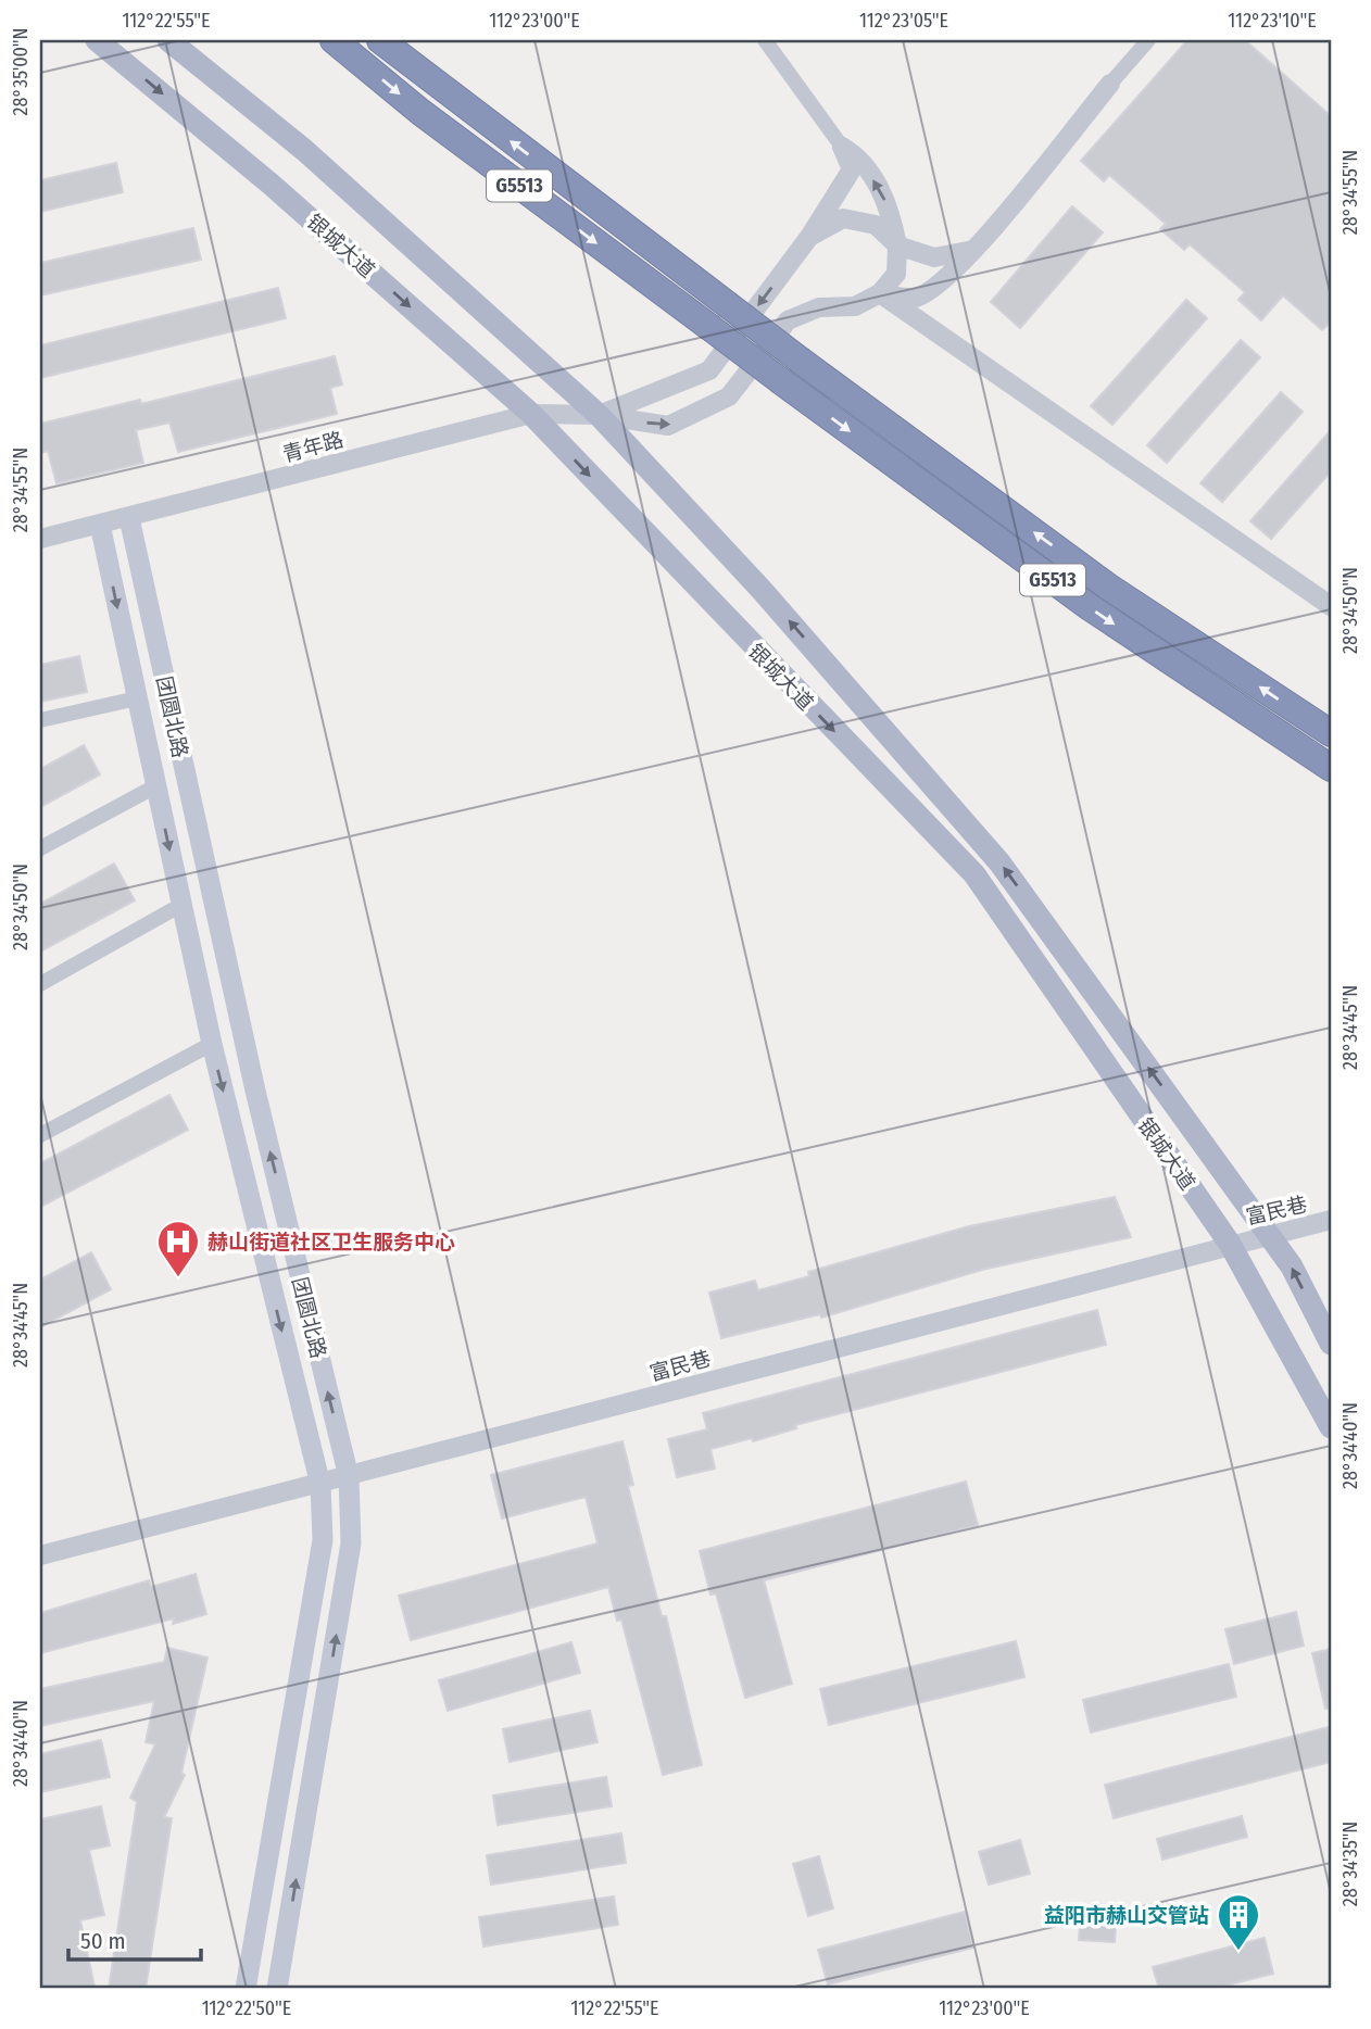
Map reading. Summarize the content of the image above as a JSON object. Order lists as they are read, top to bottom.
{
  "streets": {
    "highway": ["G5513"],
    "main road": ["银城大道", "团圆北路"],
    "street": ["青年路", "富民巷"]
  },
  "crossings": [
    ["银城大道", "青年路"],
    ["银城大道", "富民巷"],
    ["青年路", "团圆北路"],
    ["团圆北路", "富民巷"]
  ],
  "places": {
    "hospital": ["赫山街道社区卫生服务中心"],
    "building": ["益阳市赫山交管站"]
  },
  "scale_bar": "50 m",
  "coordinates": [
    "112°22'55\"E",
    "112°23'00\"E",
    "112°23'05\"E",
    "112°23'10\"E",
    "28°35'00\"N",
    "28°34'55\"N",
    "28°34'50\"N",
    "28°34'45\"N",
    "28°34'40\"N",
    "28°34'35\"N",
    "112°22'50\"E"
  ]
}
